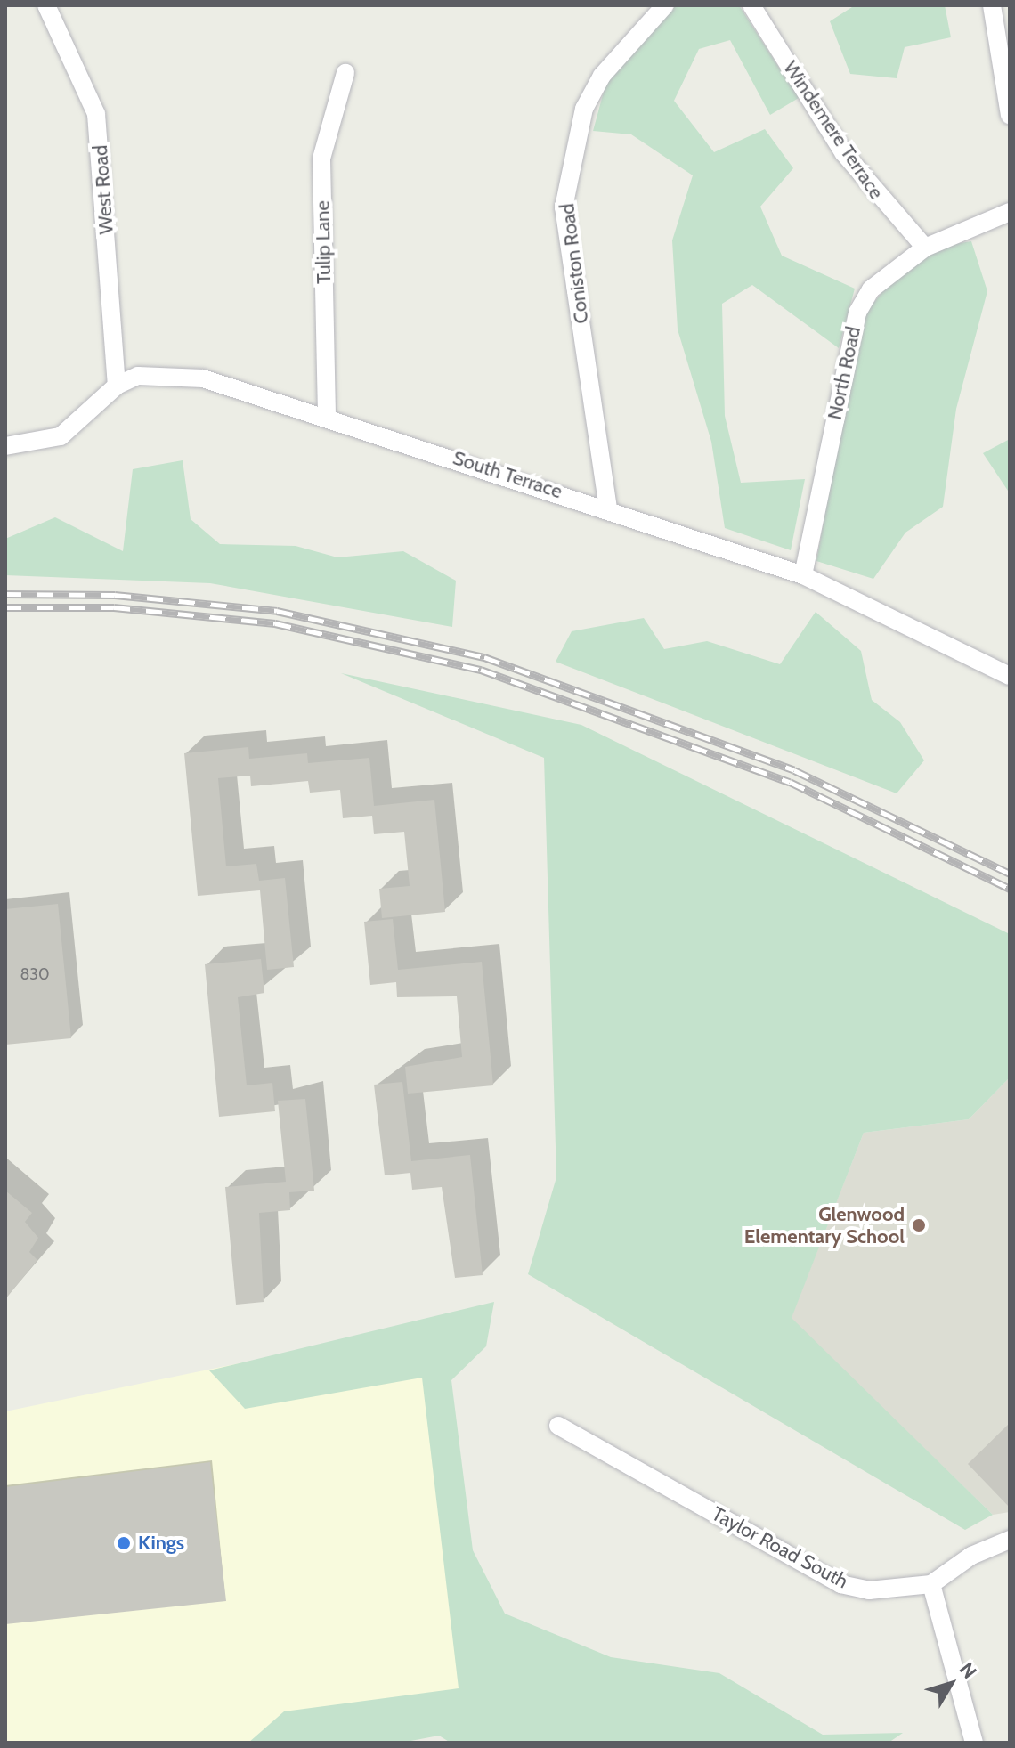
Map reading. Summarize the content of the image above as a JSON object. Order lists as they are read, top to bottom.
{
  "streets": {
    "street": [
      "Windemere Terrace",
      "West Road",
      "Tulip Lane",
      "Coniston Road",
      "North Road",
      "South Terrace",
      "Taylor Road South"
    ]
  },
  "crossings": [
    ["Windemere Terrace", "North Road"],
    ["West Road", "South Terrace"],
    ["Tulip Lane", "South Terrace"],
    ["Coniston Road", "South Terrace"],
    ["North Road", "South Terrace"]
  ],
  "places": ["Glenwood Elementary School", "Kings"],
  "house_numbers": ["830"],
  "north": "top right"
}
